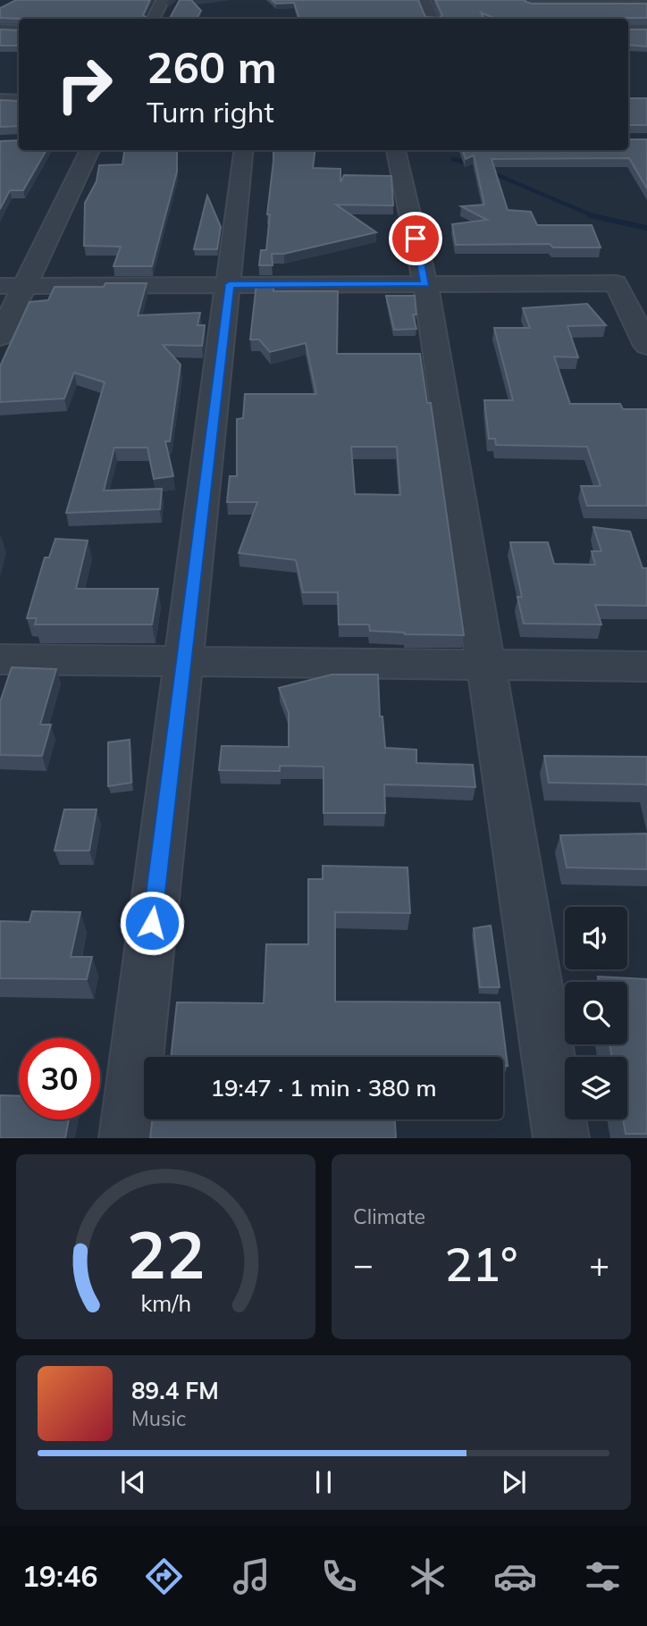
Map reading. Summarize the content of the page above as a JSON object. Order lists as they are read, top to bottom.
{
  "page": {
    "turn": ["260 m", "Turn right"],
    "limit": "30",
    "trip": "19:47 · 1 min · 380 m",
    "tile": "Climate",
    "heat": ["−", "21°", "+"],
    "song": ["89.4 FM", "Music"],
    "tabs": "19:46",
    "gauge": ["22", "km/h"]
  }
}
